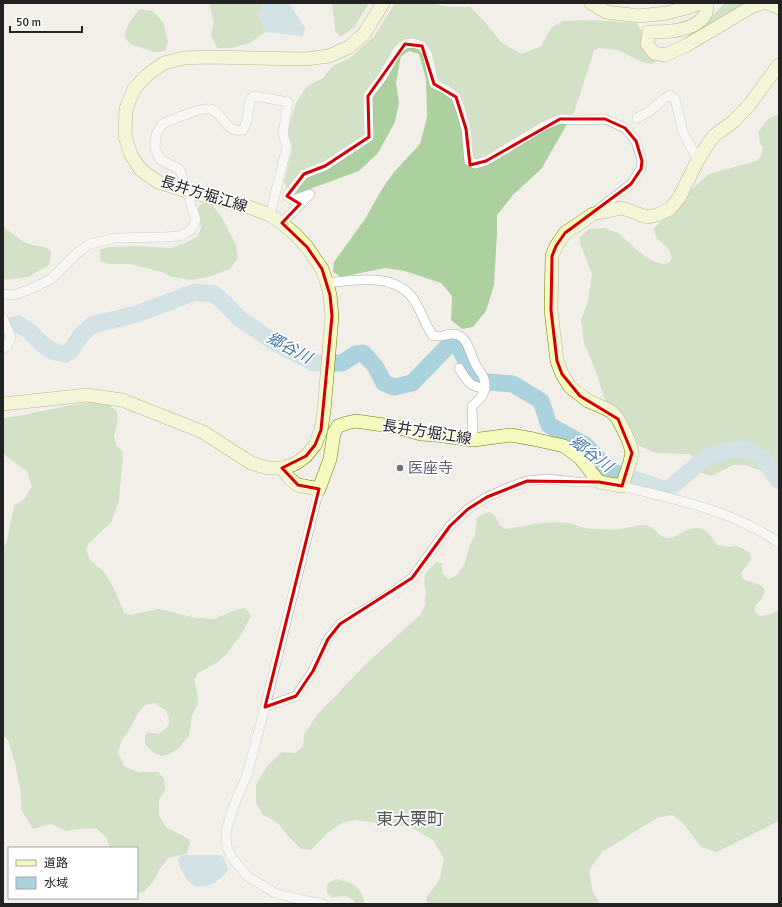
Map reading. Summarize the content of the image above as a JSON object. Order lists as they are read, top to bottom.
{
  "streets": {
    "main road": ["長井方堀江線"]
  },
  "districts": ["東大栗町"],
  "water": ["郷谷川"],
  "places": ["医座寺"],
  "legend": ["道路", "水域"],
  "scale_bar": "50 m"
}
